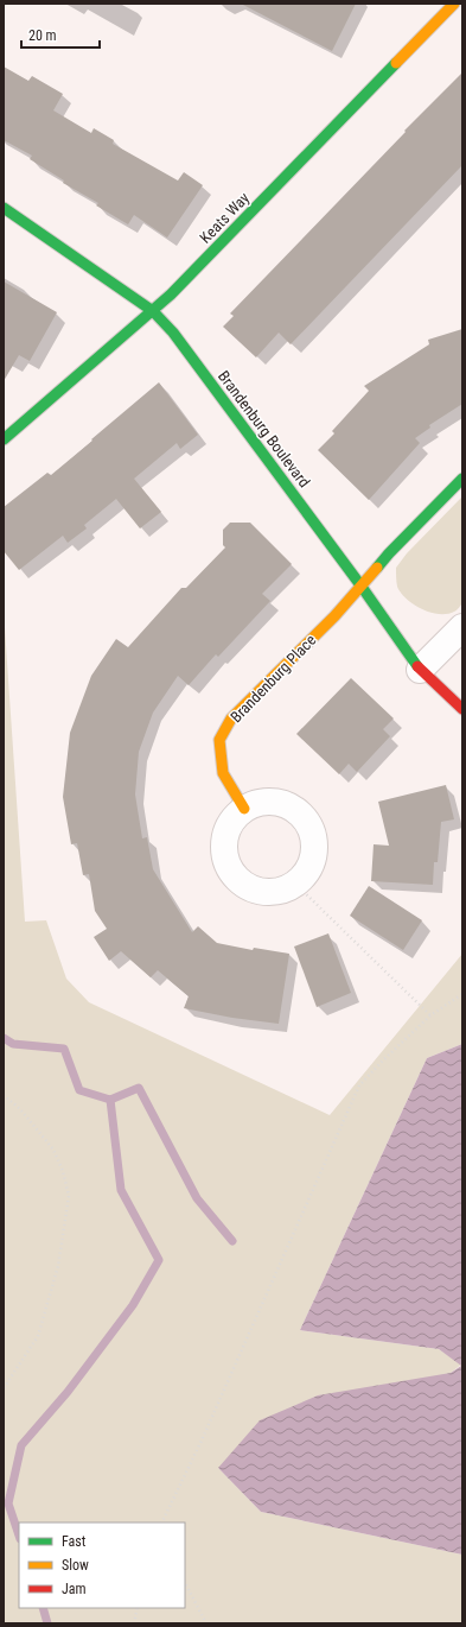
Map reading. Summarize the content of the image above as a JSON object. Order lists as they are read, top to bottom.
{
  "streets": {
    "street": ["Keats Way", "Brandenburg Boulevard", "Brandenburg Place"]
  },
  "crossings": [
    ["Keats Way", "Brandenburg Boulevard"],
    ["Brandenburg Boulevard", "Brandenburg Place"]
  ],
  "legend": ["Fast", "Slow", "Jam"],
  "scale_bar": "20 m"
}
